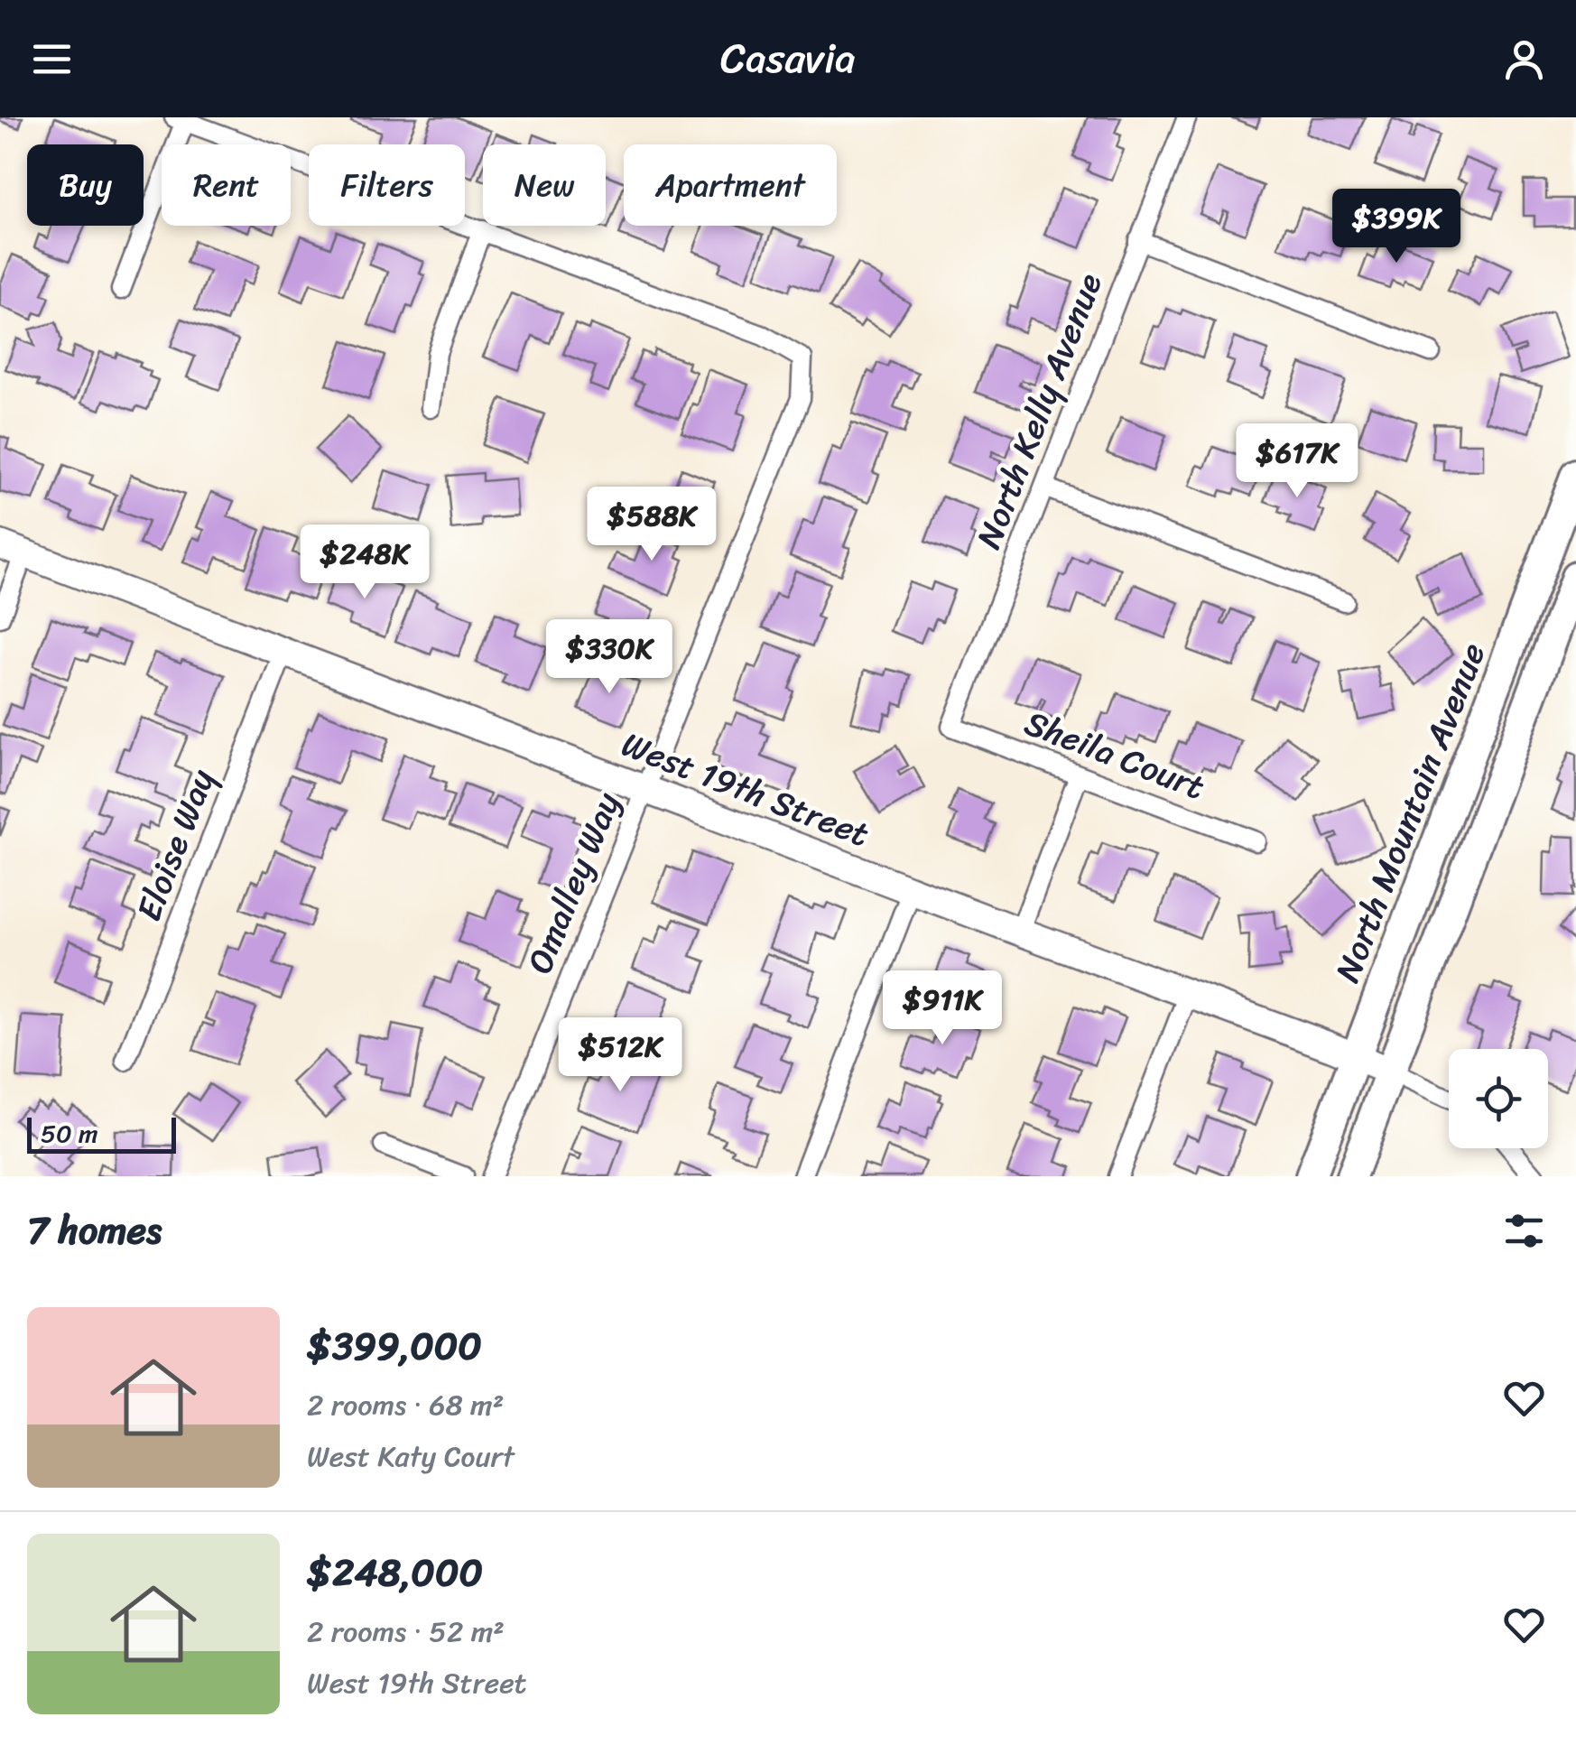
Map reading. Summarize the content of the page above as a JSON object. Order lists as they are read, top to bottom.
{
  "streets": {
    "main road": ["West 19th Street", "North Mountain Avenue"],
    "street": [
      "North Kelly Avenue",
      "Sheila Court",
      "Eloise Way",
      "Omalley Way"
    ]
  },
  "crossings": [
    ["North Kelly Avenue", "Sheila Court"],
    ["West 19th Street", "North Mountain Avenue"],
    ["West 19th Street", "Eloise Way"],
    ["West 19th Street", "Omalley Way"]
  ],
  "scale_bar": "50 m",
  "page": {
    "header": "Casavia",
    "chip": [
      "Buy",
      "Rent",
      "Filters",
      "New",
      "Apartment"
    ],
    "price": [
      "$399K",
      "$617K",
      "$588K",
      "$248K",
      "$330K",
      "$911K",
      "$512K"
    ],
    "scale": "50 m",
    "heading": "7 homes",
    "list": [
      {
        "name": "$399,000",
        "note": "2 rooms · 68 m² · West Katy Court"
      },
      {
        "name": "$248,000",
        "note": "2 rooms · 52 m² · West 19th Street"
      }
    ]
  }
}
